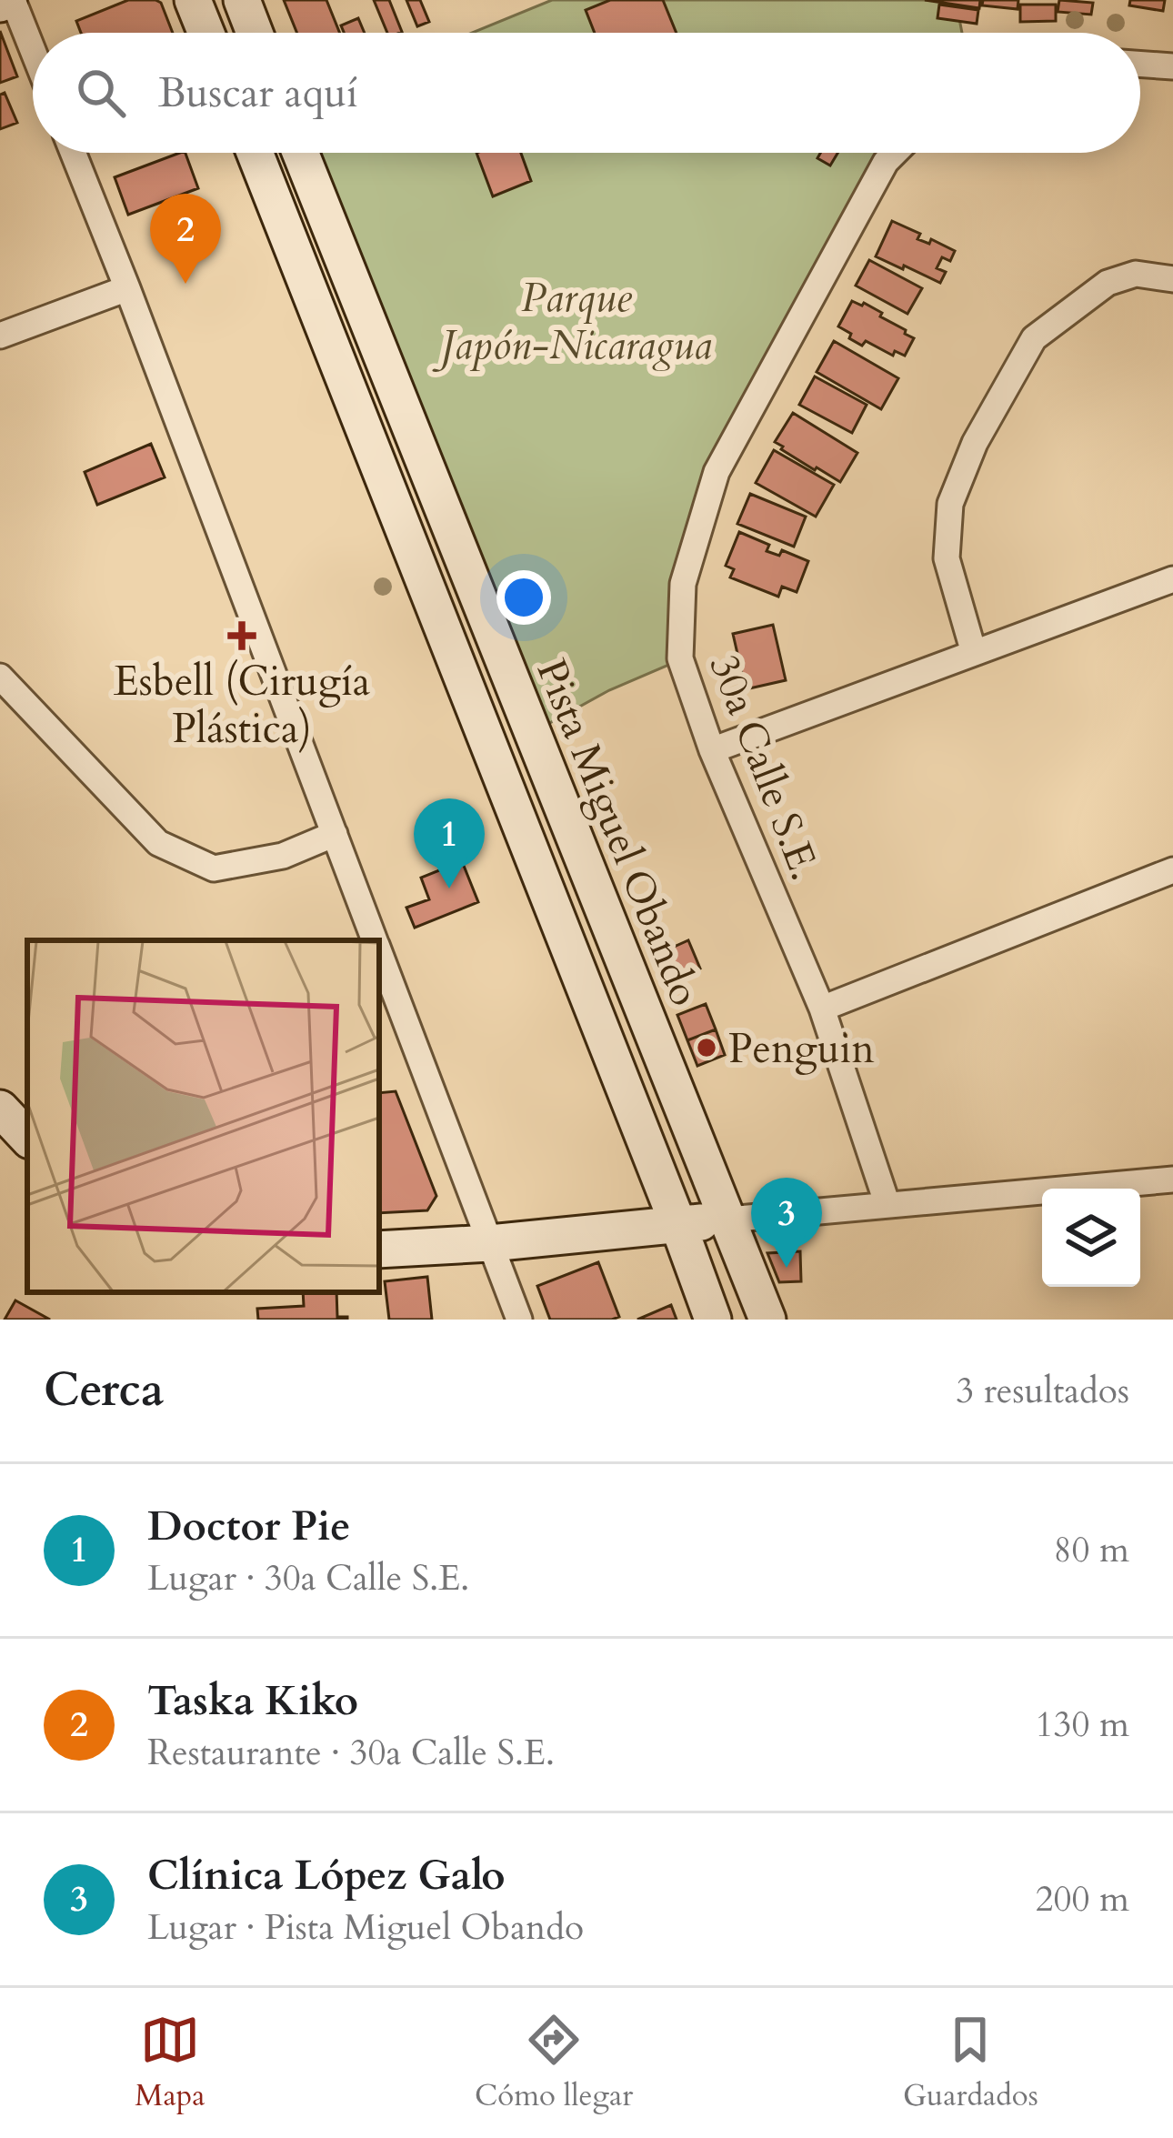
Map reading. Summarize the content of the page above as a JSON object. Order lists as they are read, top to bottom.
{
  "streets": {
    "main road": ["Pista Miguel Obando"],
    "street": ["30a Calle S.E."]
  },
  "parks": ["Parque Japón-Nicaragua"],
  "places": {
    "health": ["Esbell (Cirugía Plástica)"],
    "other": ["Penguin"]
  },
  "page": {
    "search": "Buscar aquí",
    "pins": ["2", "1", "3"],
    "heading": ["Cerca", "3 resultados"],
    "list": [
      {
        "mark": "1",
        "name": "Doctor Pie",
        "note": "Lugar · 30a Calle S.E.",
        "value": "80 m"
      },
      {
        "mark": "2",
        "name": "Taska Kiko",
        "note": "Restaurante · 30a Calle S.E.",
        "value": "130 m"
      },
      {
        "mark": "3",
        "name": "Clínica López Galo",
        "note": "Lugar · Pista Miguel Obando",
        "value": "200 m"
      }
    ],
    "nav": ["Mapa", "Cómo llegar", "Guardados"]
  }
}
